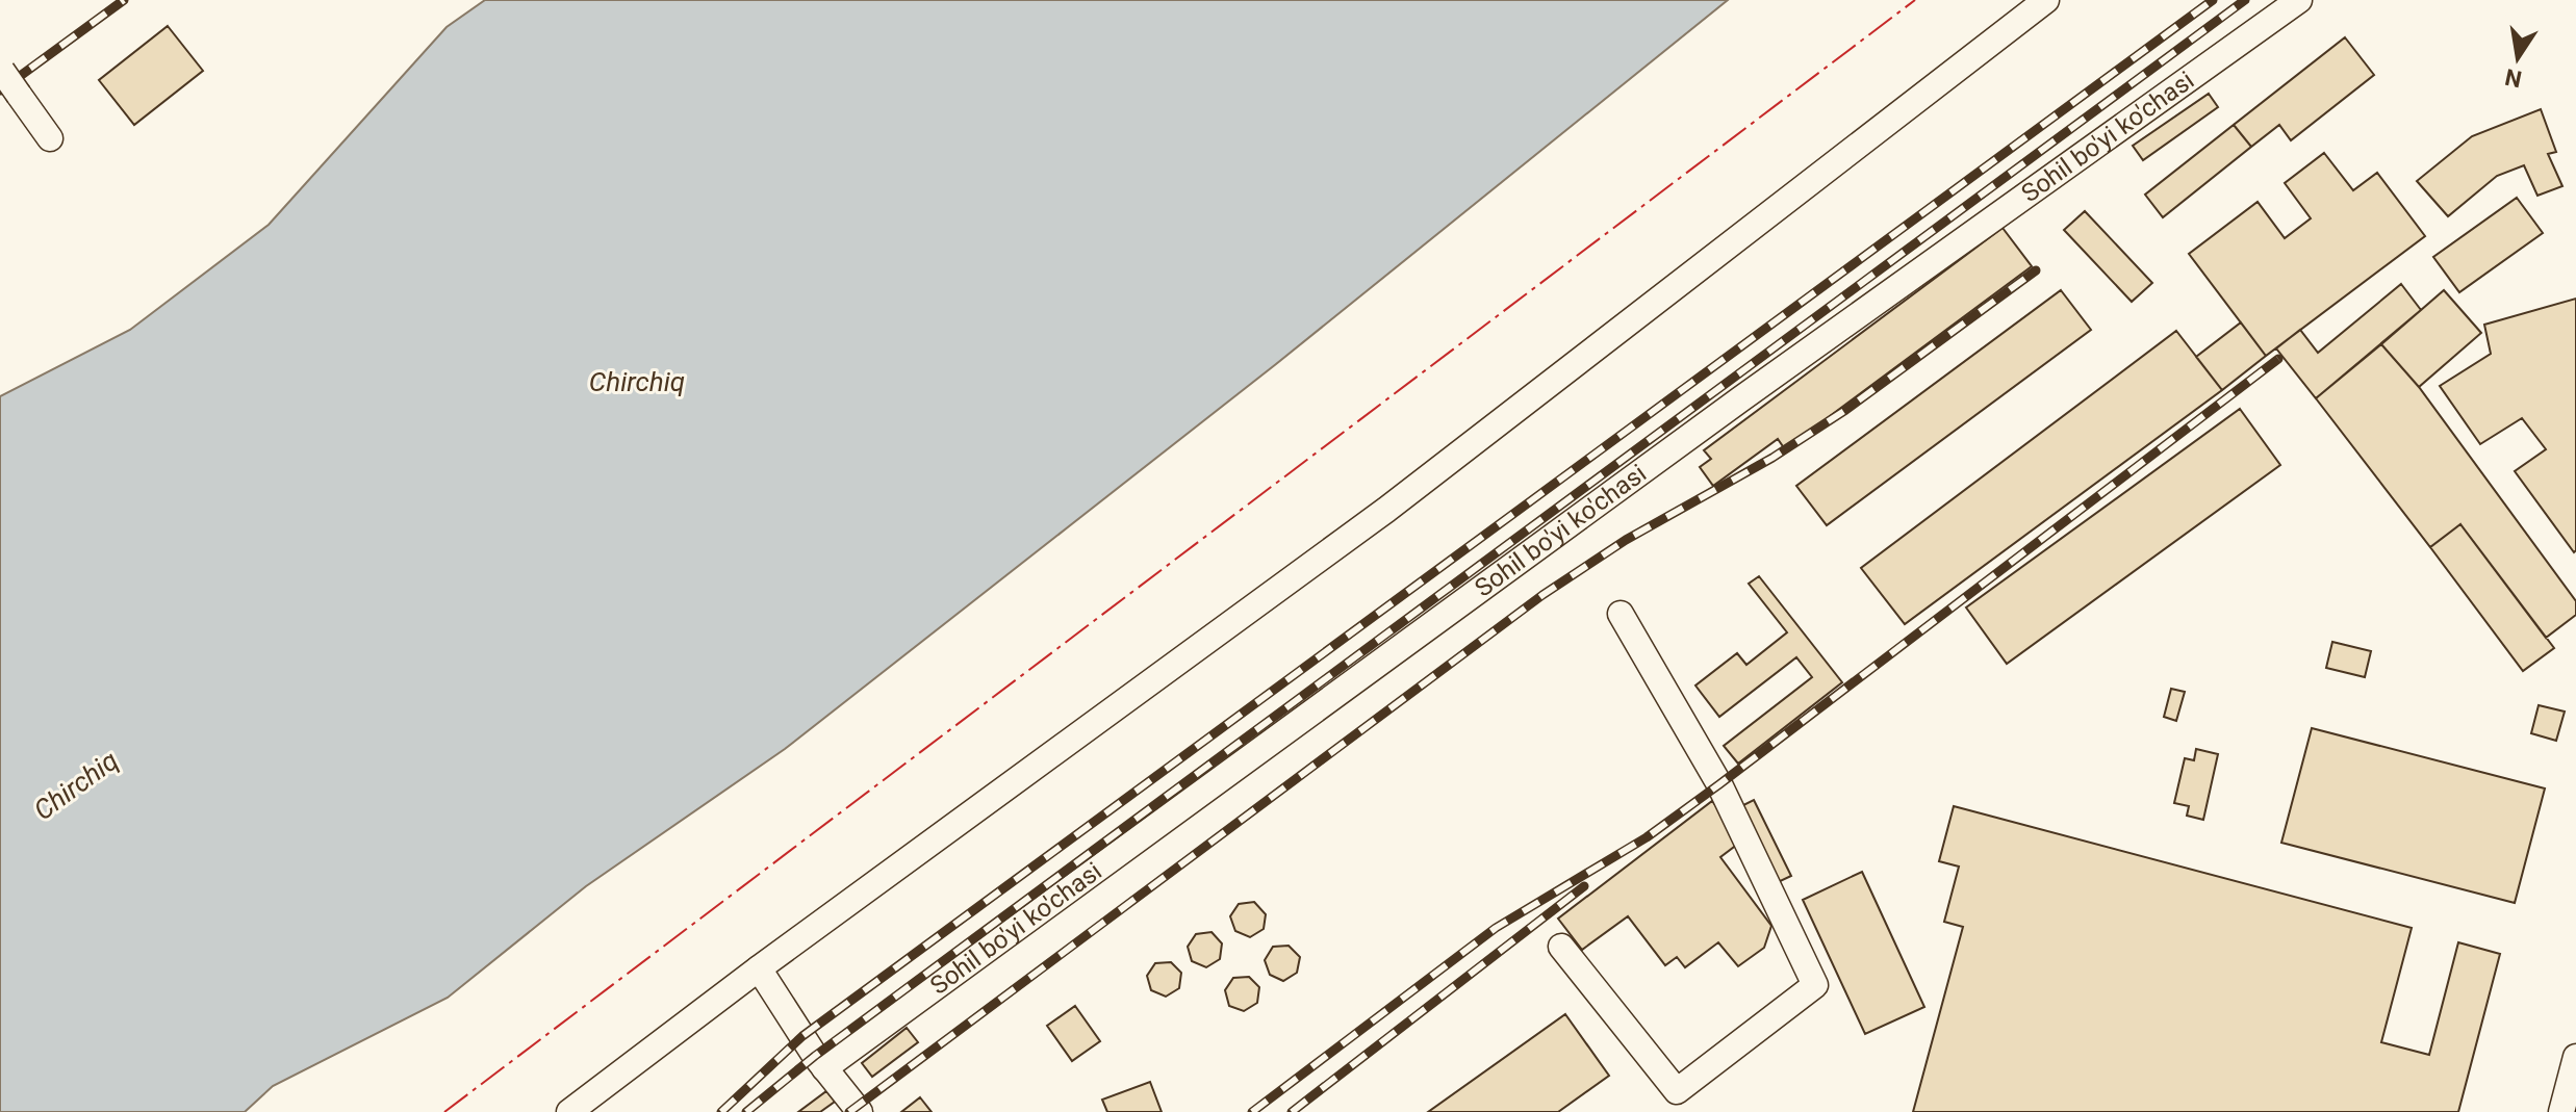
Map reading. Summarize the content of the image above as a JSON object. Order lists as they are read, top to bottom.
{
  "streets": {
    "street": ["Sohil bo'yi ko'chasi"]
  },
  "water": ["Chirchiq"],
  "north": "bottom"
}
